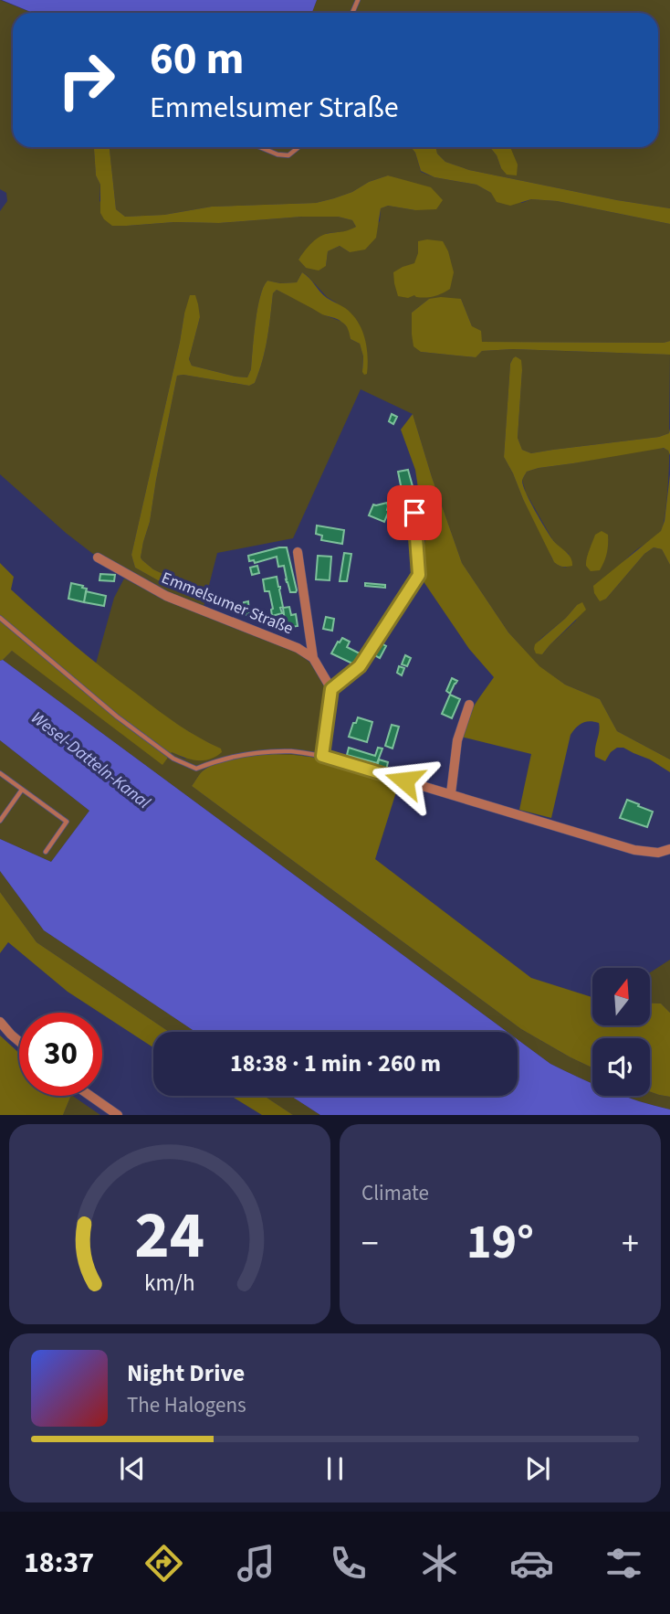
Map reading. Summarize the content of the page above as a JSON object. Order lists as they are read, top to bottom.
{
  "streets": {
    "street": ["Emmelsumer Straße"]
  },
  "water": ["Wesel-Datteln-Kanal"],
  "north": "top",
  "page": {
    "turn": ["60 m", "Emmelsumer Straße"],
    "limit": "30",
    "trip": "18:38 · 1 min · 260 m",
    "tile": "Climate",
    "heat": ["−", "19°", "+"],
    "song": ["Night Drive", "The Halogens"],
    "tabs": "18:37",
    "gauge": ["24", "km/h"]
  }
}
